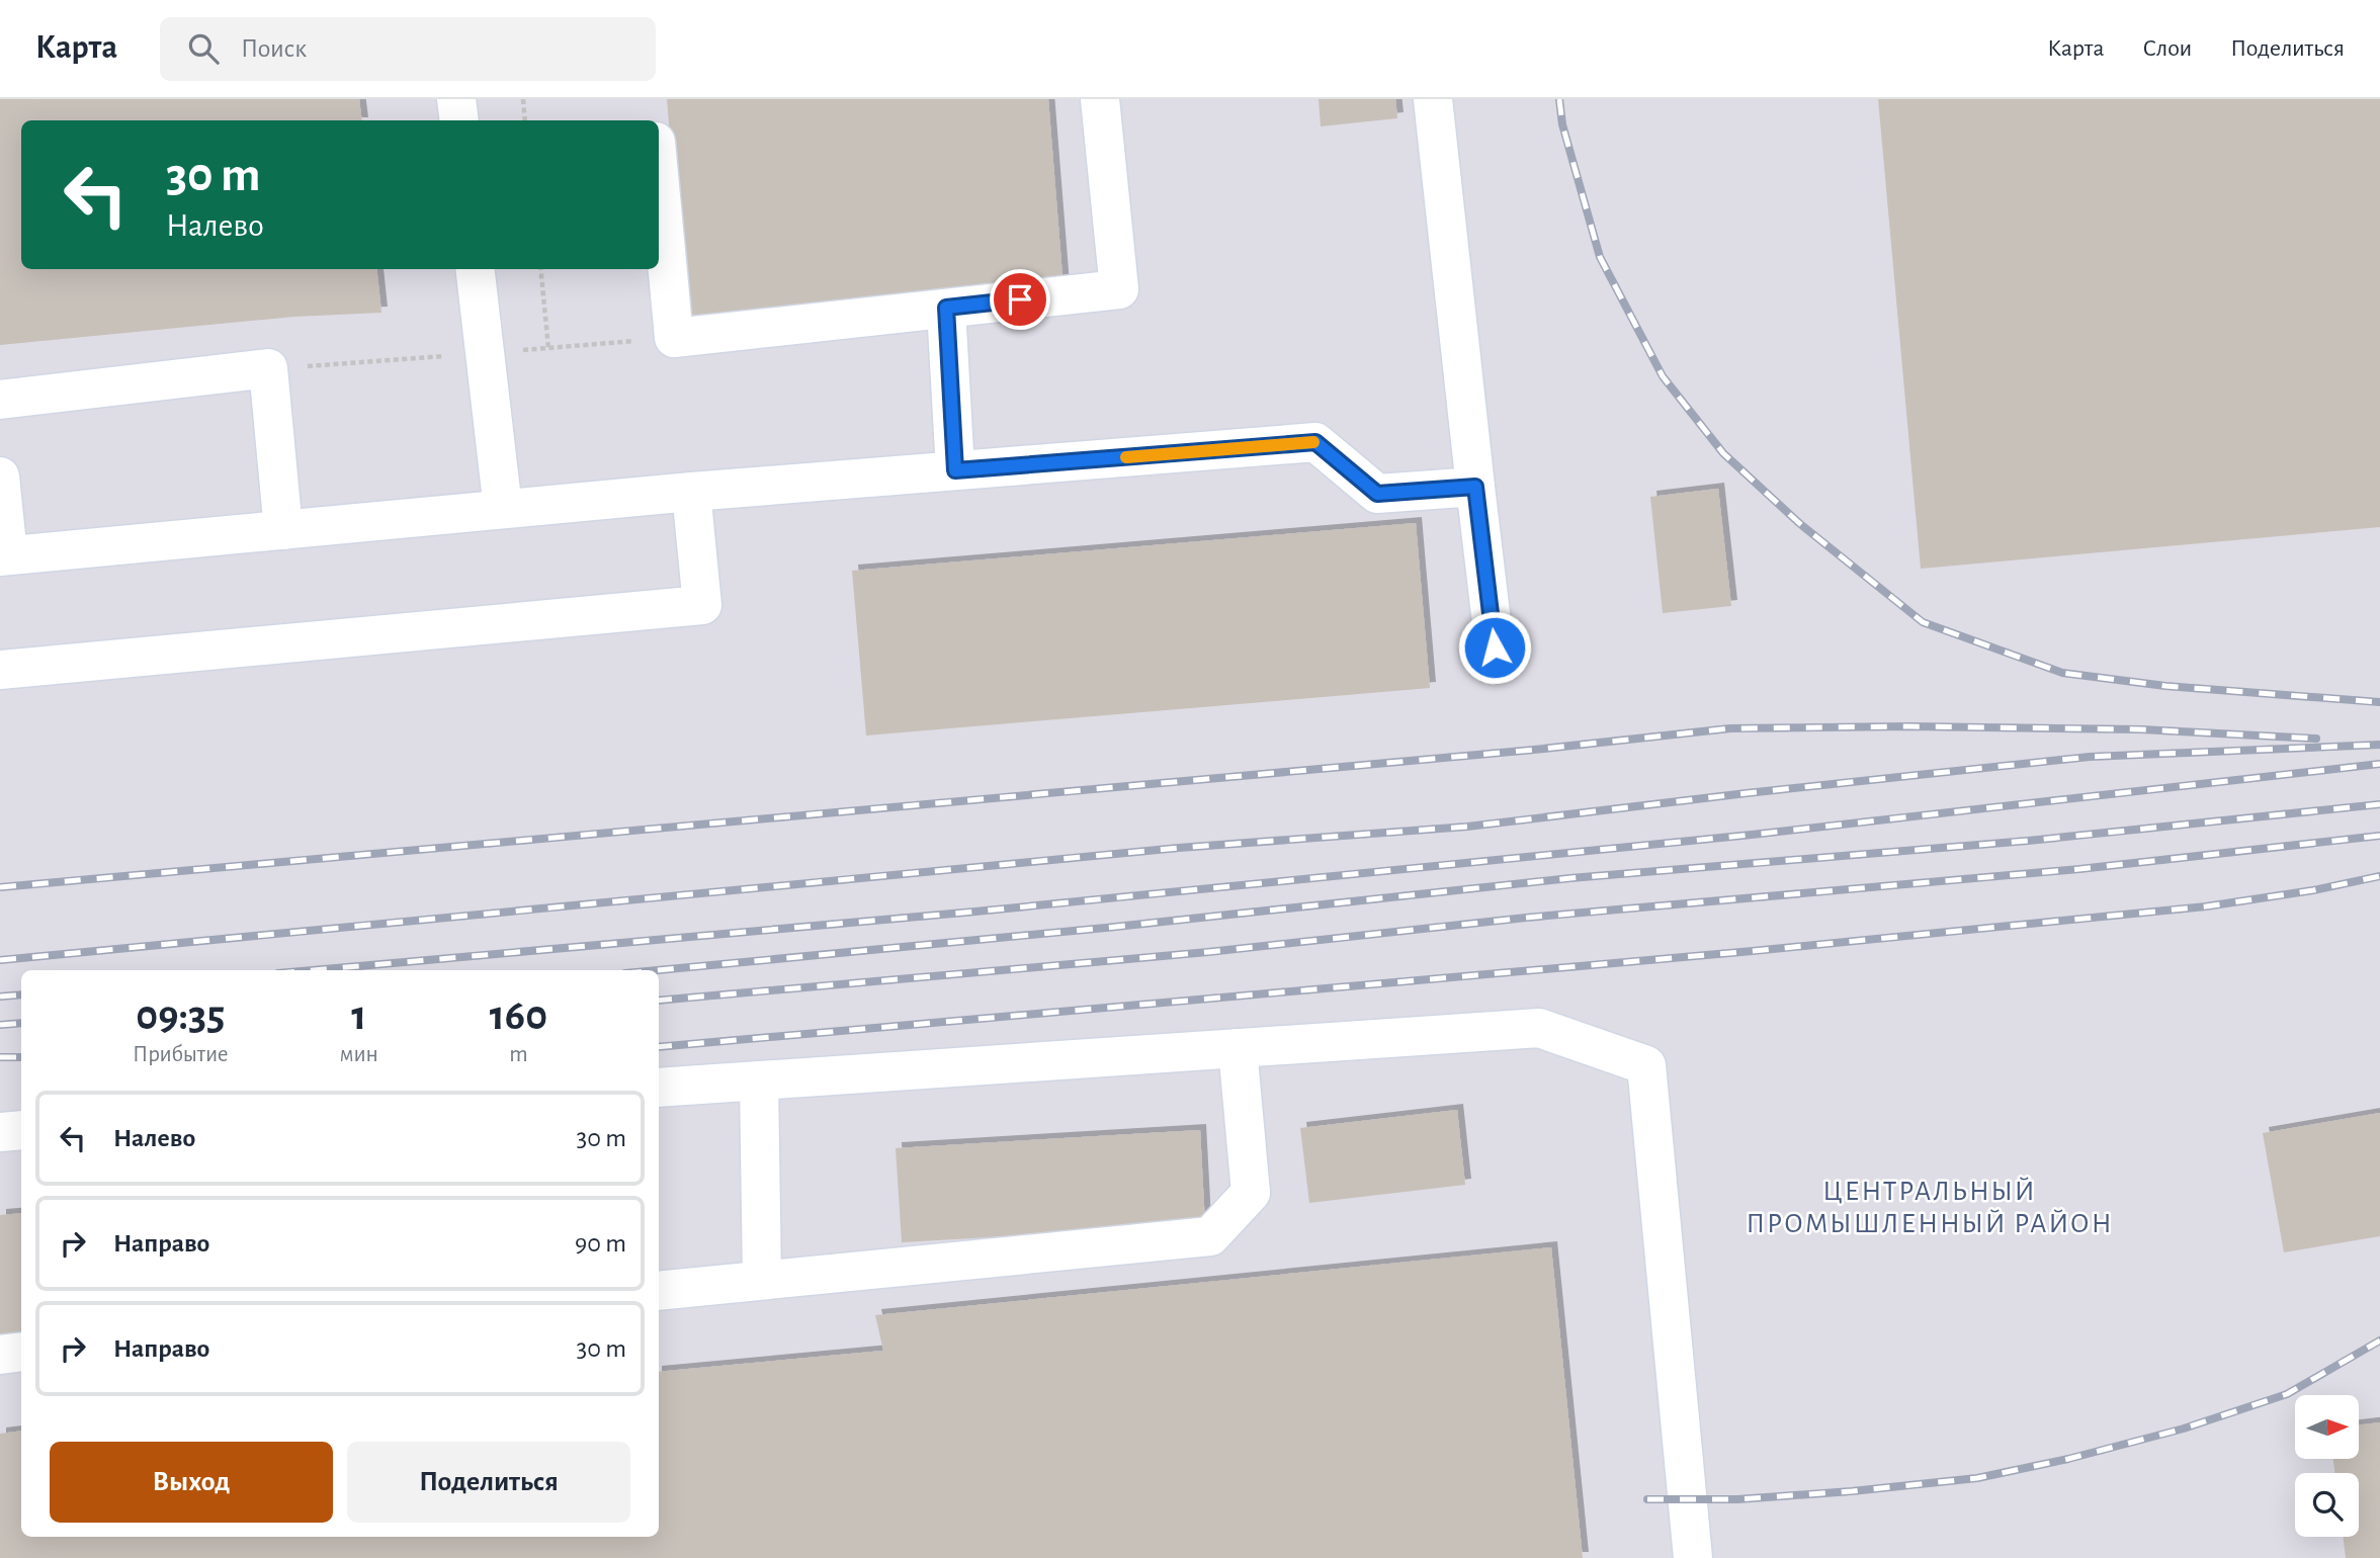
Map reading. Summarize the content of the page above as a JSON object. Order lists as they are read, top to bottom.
{
  "districts": ["ЦЕНТРАЛЬНЫЙ ПРОМЫШЛЕННЫЙ РАЙОН"],
  "north": "right",
  "page": {
    "header": "Карта",
    "search": "Поиск",
    "nav": ["Карта", "Слои", "Поделиться"],
    "turn": ["30 m", "Налево"],
    "eta": [
      "09:35",
      "Прибытие",
      "1",
      "мин",
      "160",
      "m"
    ],
    "list": [
      {
        "name": "Налево",
        "value": "30 m"
      },
      {
        "name": "Направо",
        "value": "90 m"
      },
      {
        "name": "Направо",
        "value": "30 m"
      }
    ],
    "buttons": ["Выход", "Поделиться"]
  }
}
